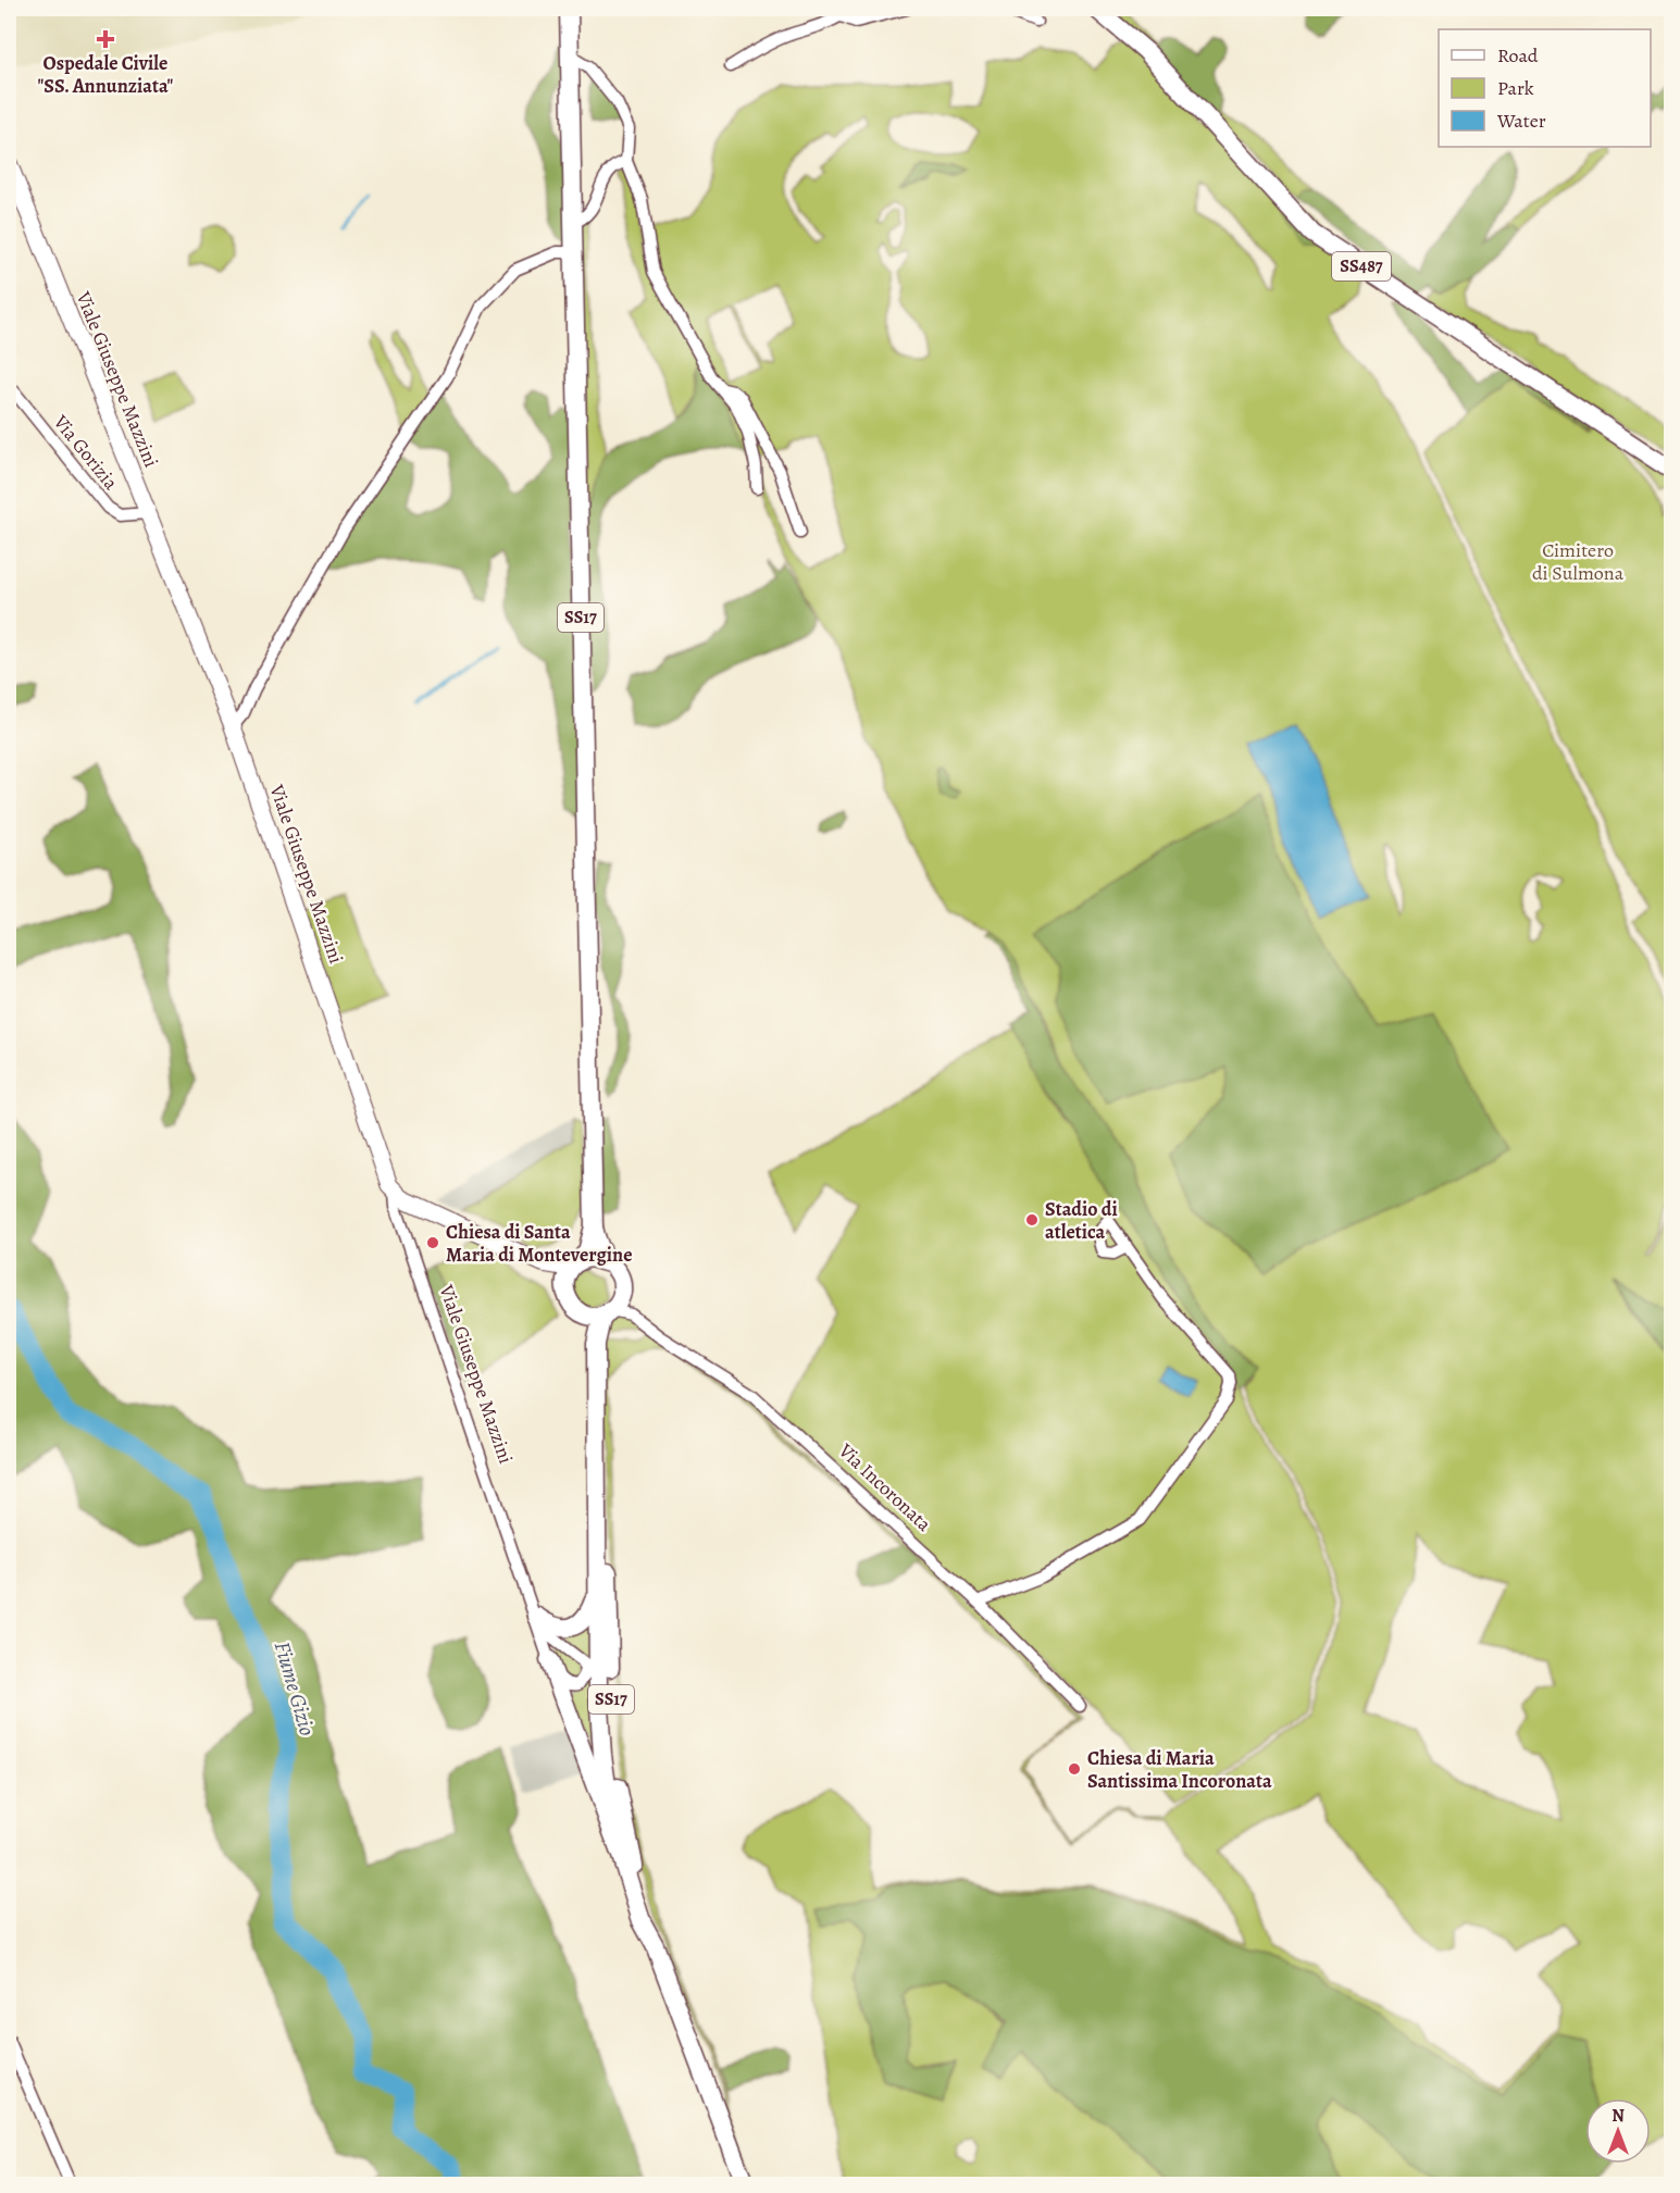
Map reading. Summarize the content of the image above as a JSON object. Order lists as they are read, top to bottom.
{
  "streets": {
    "main road": ["SS487", "Viale Giuseppe Mazzini", "SS17"],
    "street": ["Via Gorizia", "Via Incoronata"]
  },
  "crossings": [
    ["Viale Giuseppe Mazzini", "Via Gorizia"],
    ["SS17", "Via Incoronata"]
  ],
  "water": ["Fiume Gizio"],
  "parks": ["Cimitero di Sulmona"],
  "places": {
    "health": ["Ospedale Civile \"SS. Annunziata\""],
    "other": ["Stadio di atletica", "Chiesa di Santa Maria di Montevergine", "Chiesa di Maria Santissima Incoronata"]
  },
  "legend": ["Road", "Park", "Water"],
  "north": "top"
}
